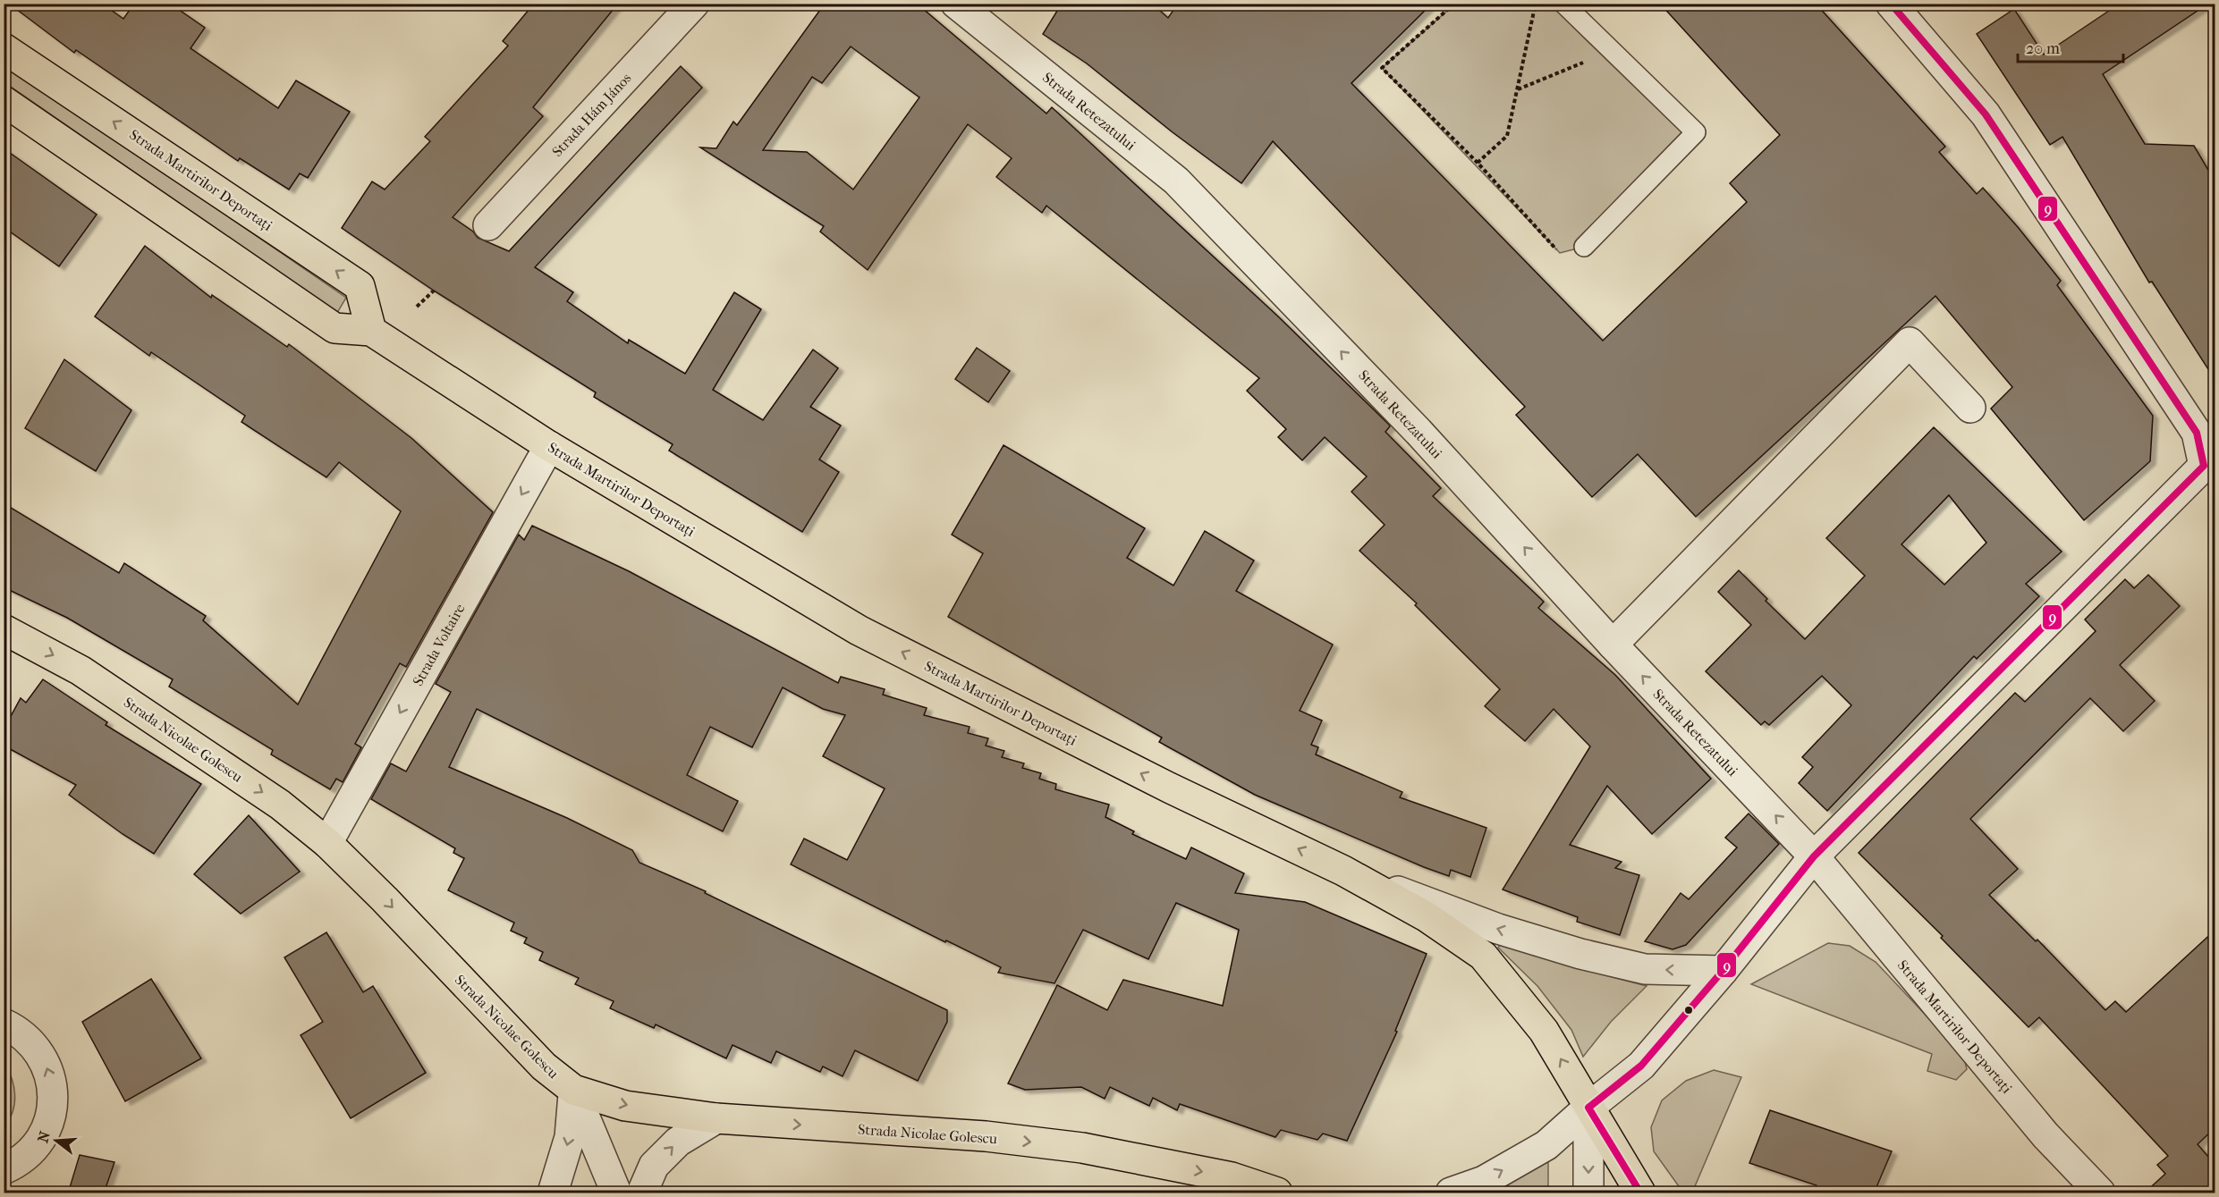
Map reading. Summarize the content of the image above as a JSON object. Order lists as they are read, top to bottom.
{
  "streets": {
    "main road": ["Strada Martirilor Deportați", "Strada Nicolae Golescu"],
    "street": ["Strada Retezatului", "Strada Hám János", "Strada Voltaire"]
  },
  "crossings": [
    ["Strada Retezatului", "Strada Martirilor Deportați"],
    ["Strada Martirilor Deportați", "Strada Voltaire"],
    ["Strada Voltaire", "Strada Nicolae Golescu"]
  ],
  "one_way": [
    "Strada Retezatului",
    "Strada Martirilor Deportați",
    "Strada Voltaire",
    "Strada Nicolae Golescu"
  ],
  "lines": ["transit line 9"],
  "scale_bar": "20 m",
  "north": "left"
}
